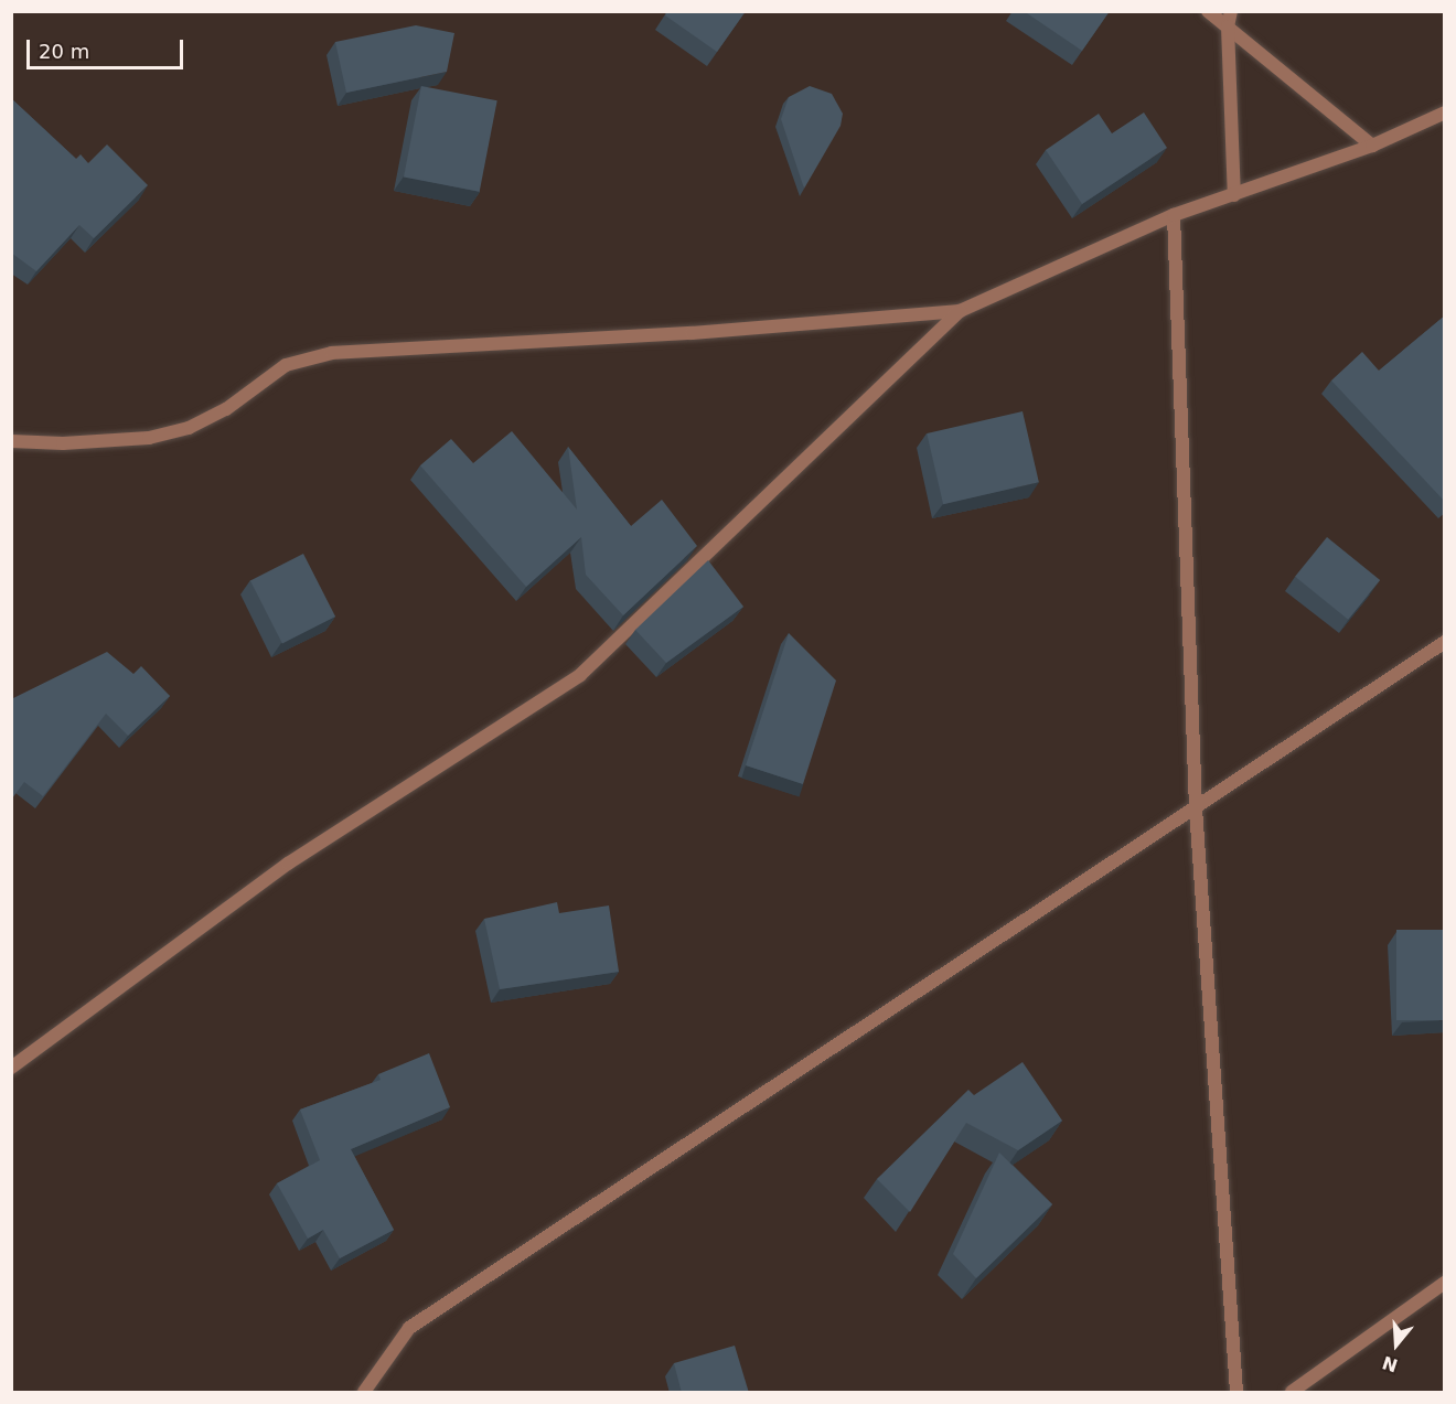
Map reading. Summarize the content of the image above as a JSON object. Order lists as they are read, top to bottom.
{
  "scale_bar": "20 m",
  "north": "bottom"
}
